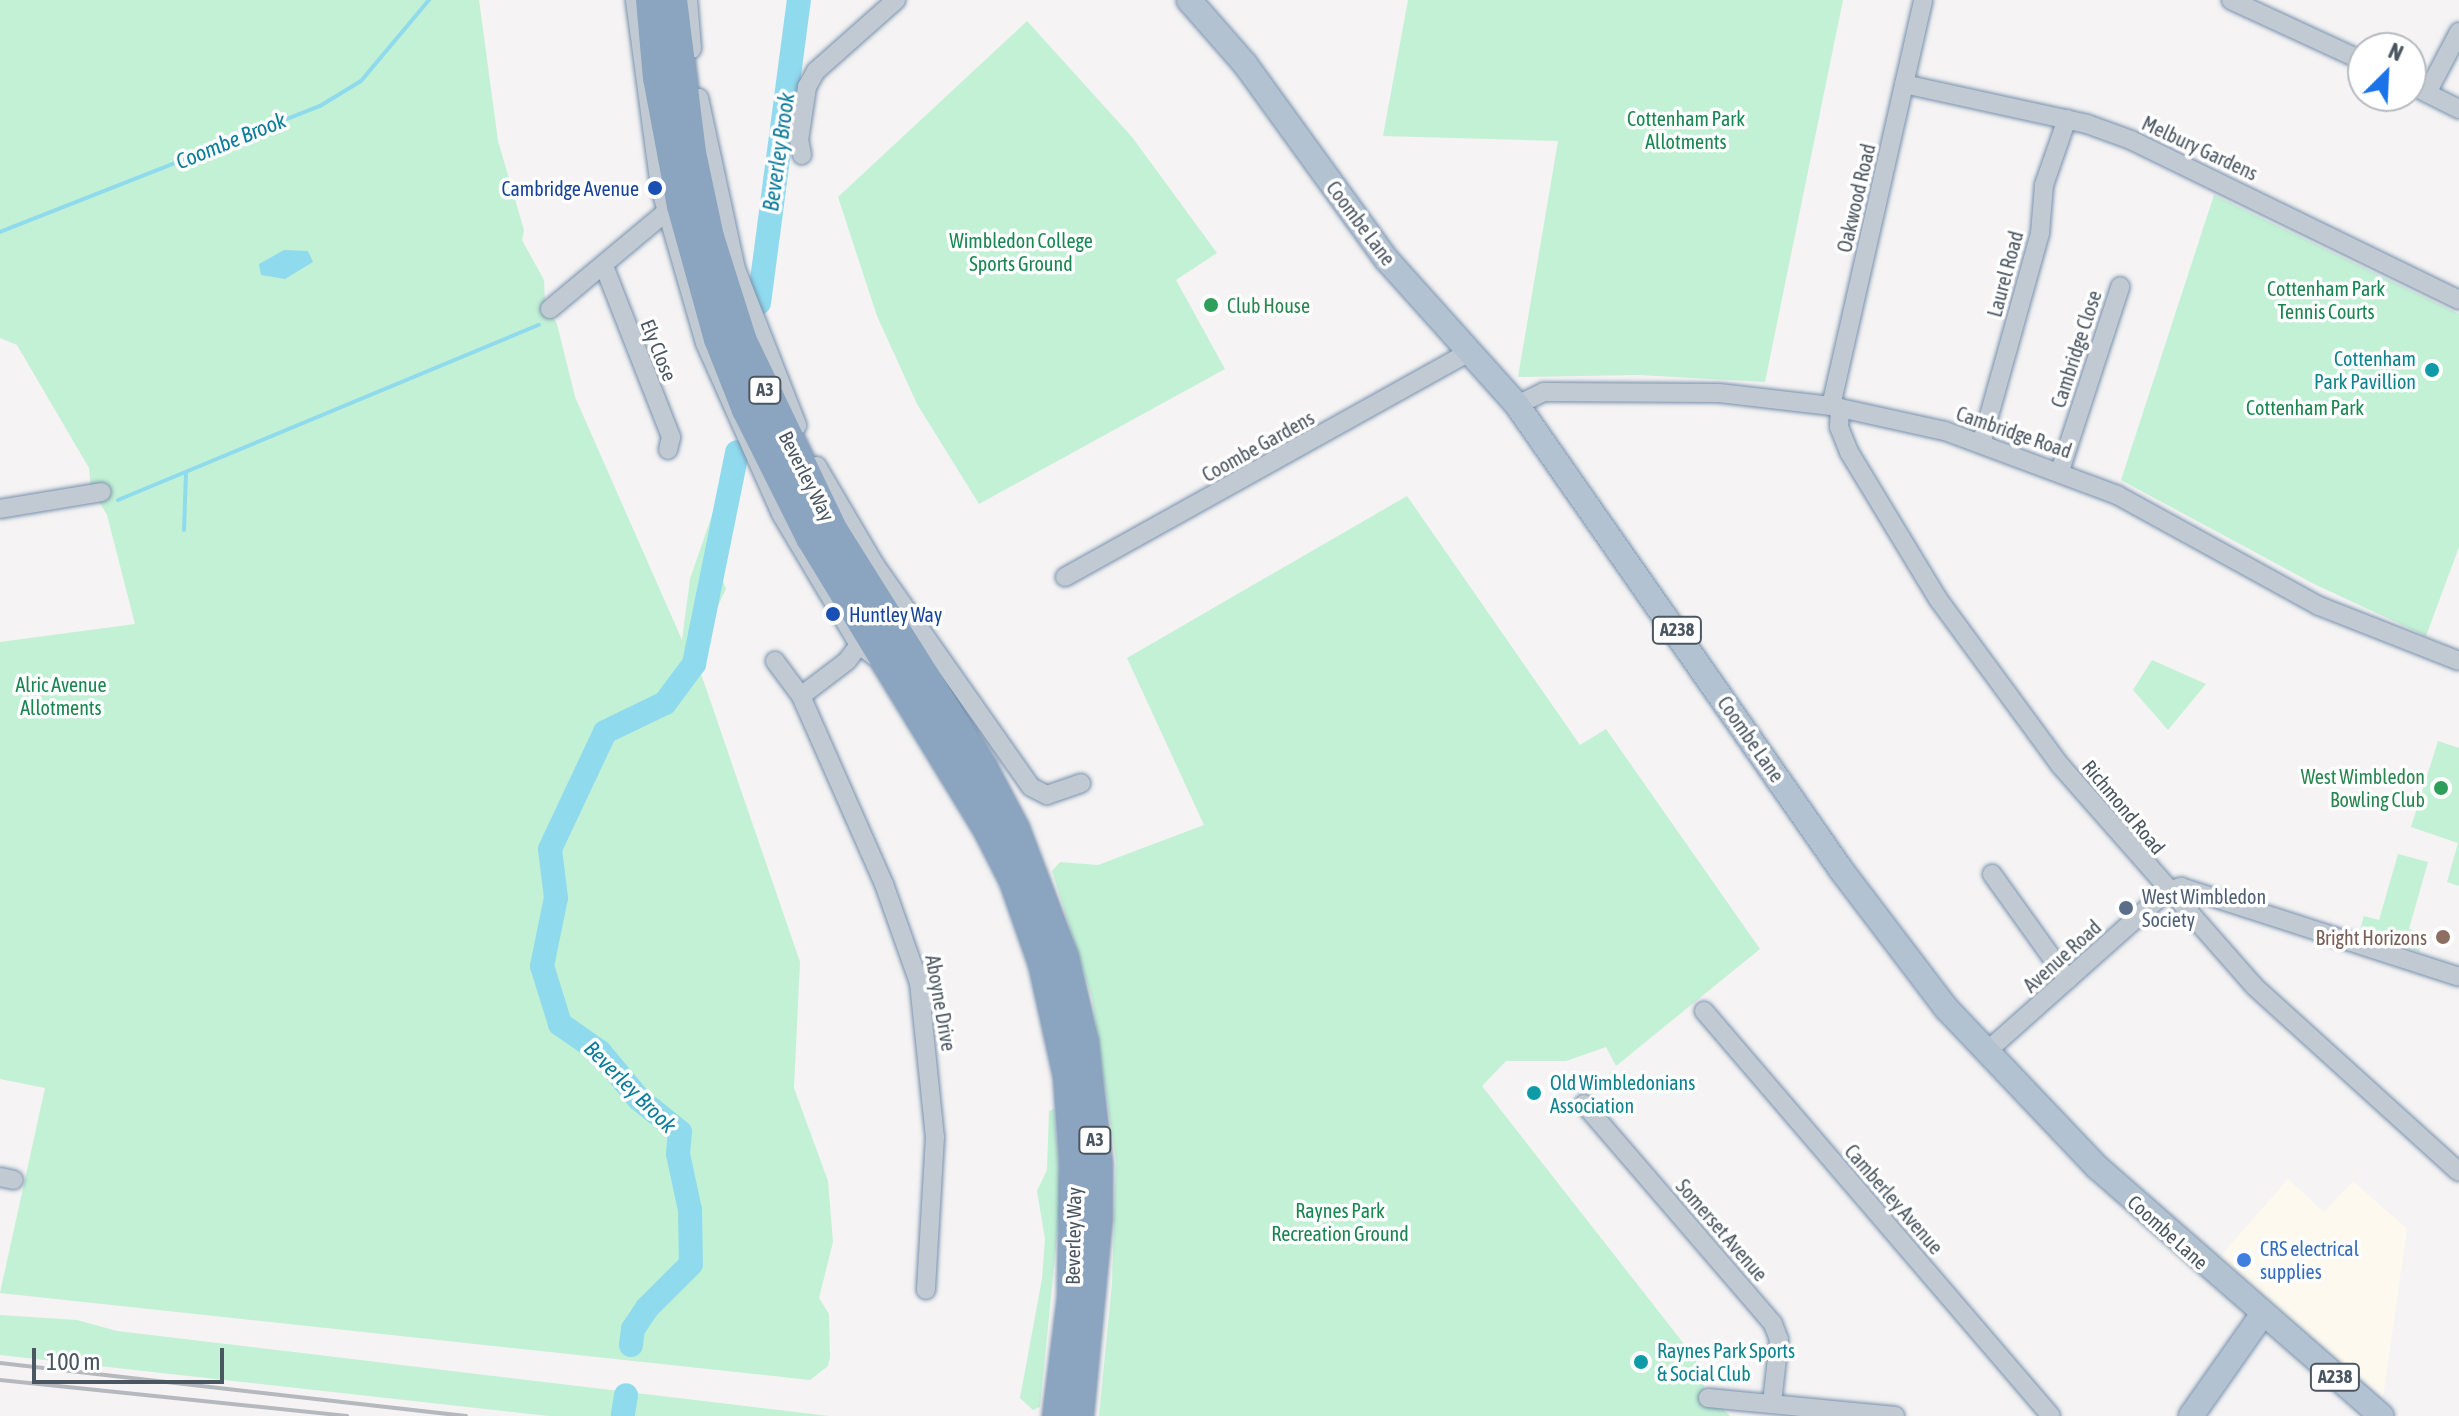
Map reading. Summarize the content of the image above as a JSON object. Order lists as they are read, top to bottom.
{
  "streets": {
    "highway": ["A3", "Beverley Way"],
    "main road": ["Coombe Lane", "A238"],
    "street": [
      "Melbury Gardens",
      "Oakwood Road",
      "Laurel Road",
      "Cambridge Close",
      "Ely Close",
      "Cambridge Road",
      "Coombe Gardens",
      "Richmond Road",
      "Avenue Road",
      "Aboyne Drive",
      "Camberley Avenue",
      "Somerset Avenue"
    ]
  },
  "crossings": [
    ["Melbury Gardens", "Oakwood Road"],
    ["Melbury Gardens", "Laurel Road"],
    ["Oakwood Road", "Cambridge Road"],
    ["Oakwood Road", "Richmond Road"],
    ["Coombe Lane", "Cambridge Road"],
    ["Coombe Lane", "Coombe Gardens"],
    ["Coombe Lane", "Avenue Road"],
    ["Laurel Road", "Cambridge Road"],
    ["Cambridge Close", "Cambridge Road"],
    ["Cambridge Road", "Richmond Road"],
    ["Richmond Road", "Avenue Road"]
  ],
  "water": ["Coombe Brook", "Beverley Brook"],
  "parks": [
    "Cottenham Park Allotments",
    "Wimbledon College Sports Ground",
    "Cottenham Park Tennis Courts",
    "Cottenham Park",
    "Alric Avenue Allotments",
    "Raynes Park Recreation Ground"
  ],
  "places": [
    "Cambridge Avenue",
    "Club House",
    "Cottenham Park Pavillion",
    "Huntley Way",
    "West Wimbledon Bowling Club",
    "West Wimbledon Society",
    "Bright Horizons",
    "Old Wimbledonians Association",
    "CRS electrical supplies",
    "Raynes Park Sports & Social Club"
  ],
  "scale_bar": "100 m",
  "north": "top right"
}
